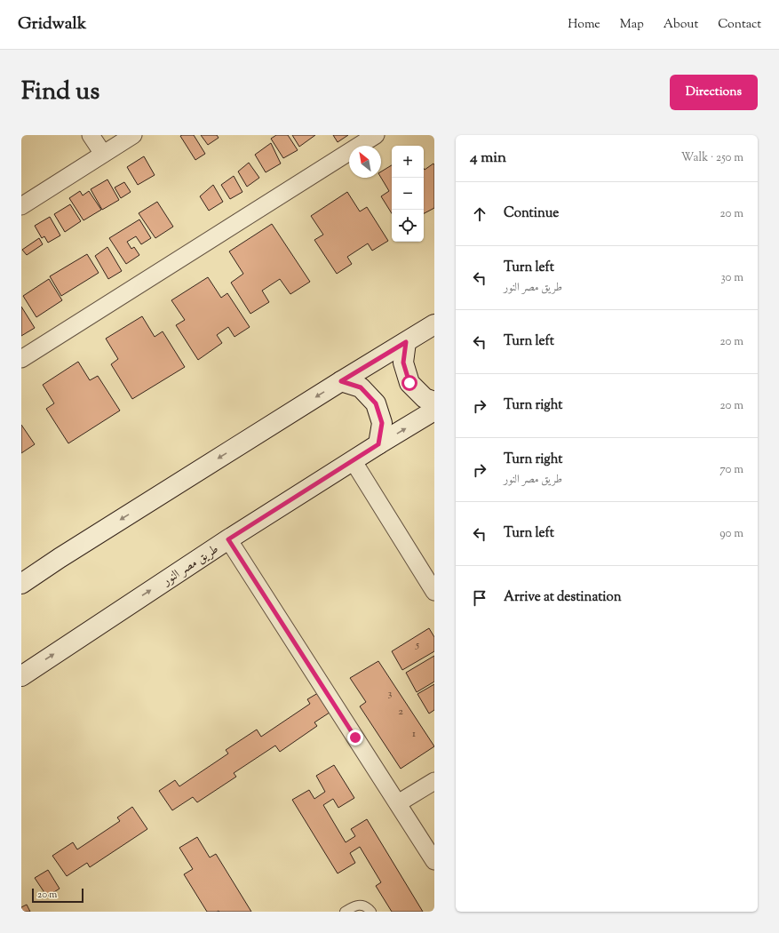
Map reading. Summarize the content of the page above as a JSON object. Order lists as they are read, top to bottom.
{
  "streets": {
    "street": ["طريق مصر النور"]
  },
  "house_numbers": [
    "5",
    "3",
    "2",
    "1"
  ],
  "scale_bar": "20 m",
  "north": "top left",
  "page": {
    "header": "Gridwalk",
    "nav": [
      "Home",
      "Map",
      "About",
      "Contact"
    ],
    "title": "Find us",
    "buttons": "Directions",
    "heading": ["4 min", "Walk · 250 m"],
    "map_buttons": ["+", "−"],
    "list": [
      ["Continue", "20 m"],
      ["Turn left", "طريق مصر النور", "30 m"],
      ["Turn left", "20 m"],
      ["Turn right", "20 m"],
      ["Turn right", "طريق مصر النور", "70 m"],
      ["Turn left", "90 m"],
      "Arrive at destination"
    ],
    "scale": "20 m"
  }
}
